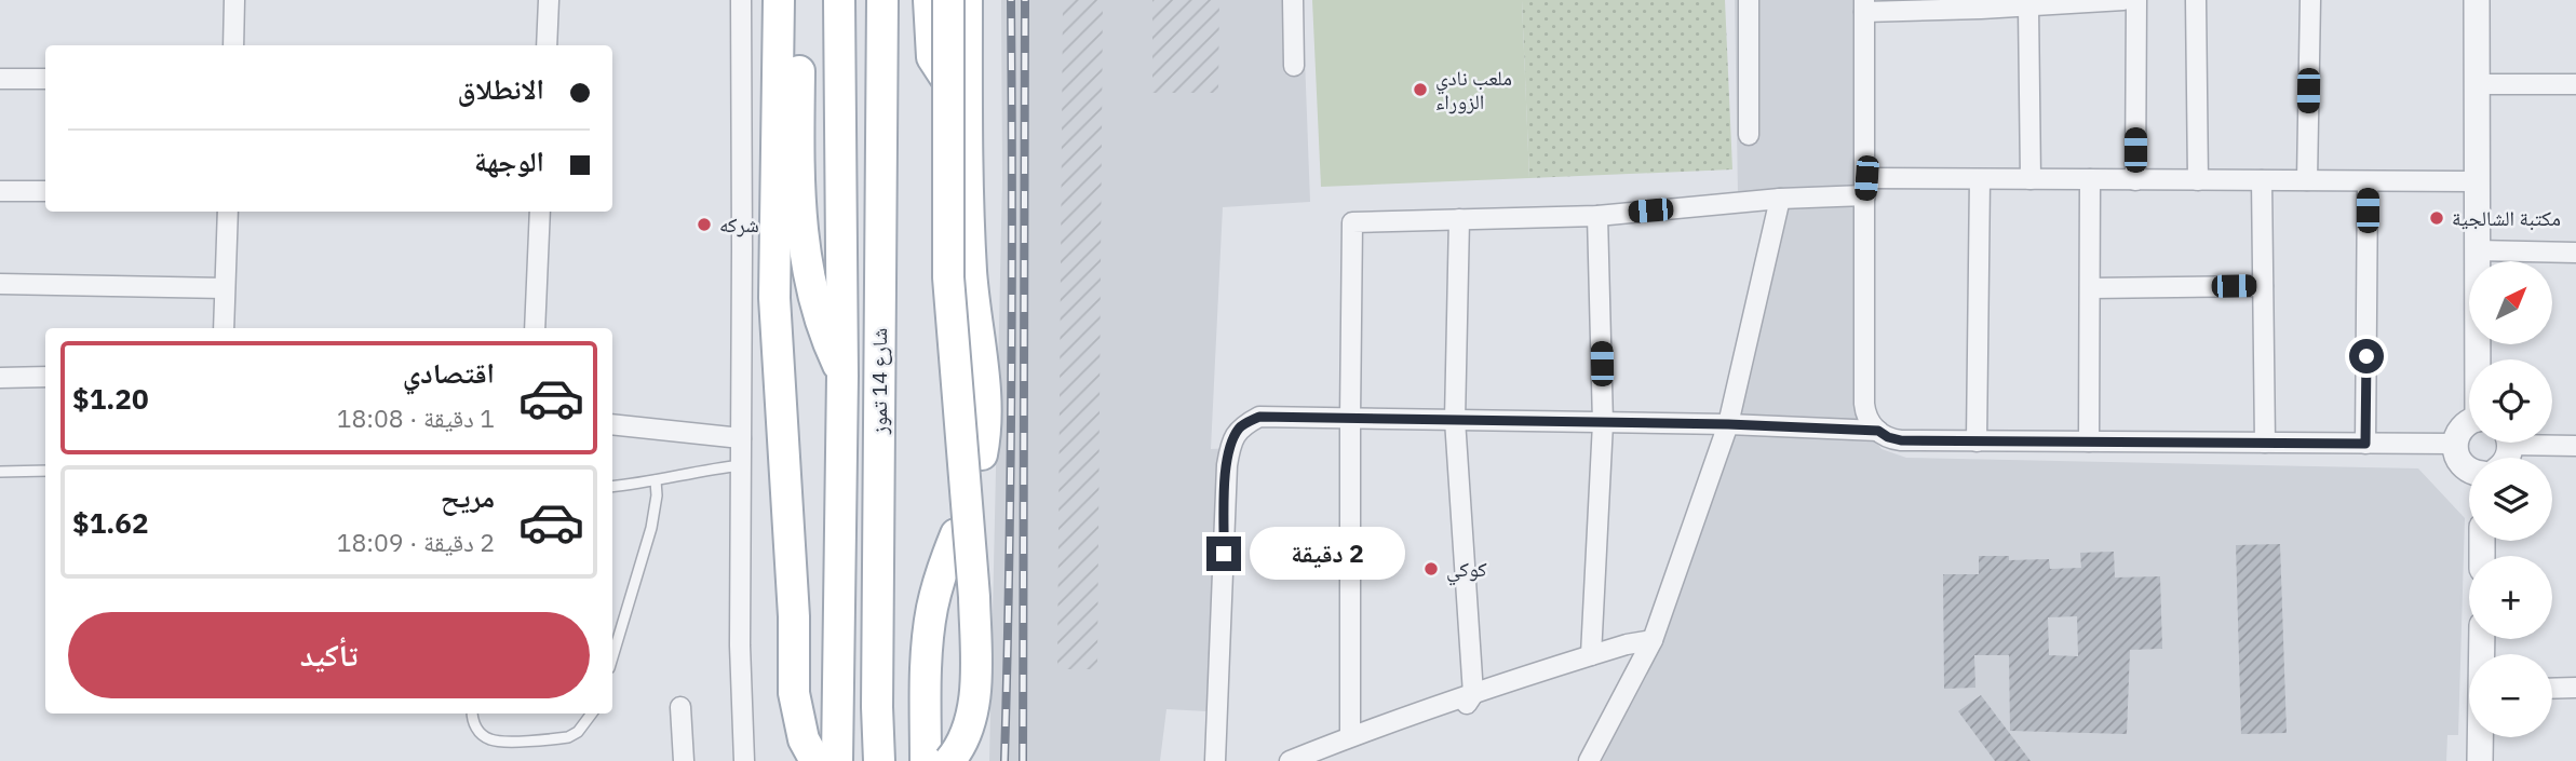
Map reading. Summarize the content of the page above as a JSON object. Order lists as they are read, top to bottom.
{
  "streets": {
    "main road": ["شارع 14 تموز"]
  },
  "places": [
    "ملعب نادي الزوراء",
    "مكتبة الشالجية",
    "شركه",
    "كوكي"
  ],
  "north": "top right",
  "page": {
    "banner": ["الانطلاق", "الوجهة"],
    "map_buttons": ["+", "−"],
    "list": [
      {
        "name": "اقتصادي",
        "note": "1 دقيقة · 18:08",
        "value": "$1.20"
      },
      {
        "name": "مريح",
        "note": "2 دقيقة · 18:09",
        "value": "$1.62"
      }
    ],
    "bubble": "2 دقيقة",
    "buttons": "تأكيد"
  }
}
